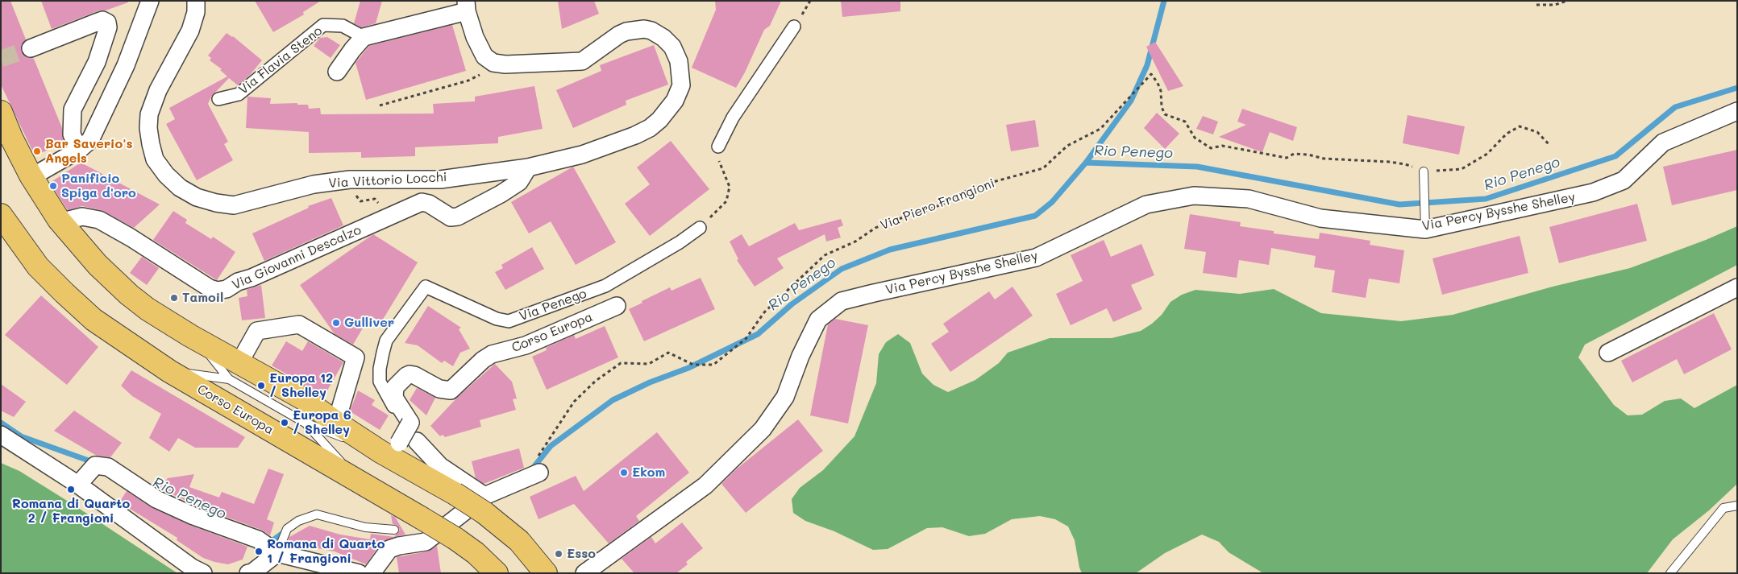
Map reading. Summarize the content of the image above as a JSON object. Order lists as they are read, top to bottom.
{
  "streets": {
    "main road": ["Corso Europa"],
    "street": [
      "Via Flavia Steno",
      "Via Vittorio Locchi",
      "Via Percy Bysshe Shelley",
      "Via Giovanni Descalzo",
      "Via Penego"
    ],
    "path": ["Via Piero Frangioni"]
  },
  "crossings": [
    ["Via Vittorio Locchi", "Via Giovanni Descalzo"],
    ["Via Giovanni Descalzo", "Corso Europa"],
    ["Via Penego", "Corso Europa"]
  ],
  "water": ["Rio Penego"],
  "places": [
    "Bar Saverio's Angels",
    "Panificio Spiga d'oro",
    "Tamoil",
    "Gulliver",
    "Europa 12 / Shelley",
    "Europa 6 / Shelley",
    "Ekom",
    "Romana di Quarto 2 / Frangioni",
    "Romana di Quarto 1 / Frangioni",
    "Esso"
  ]
}
